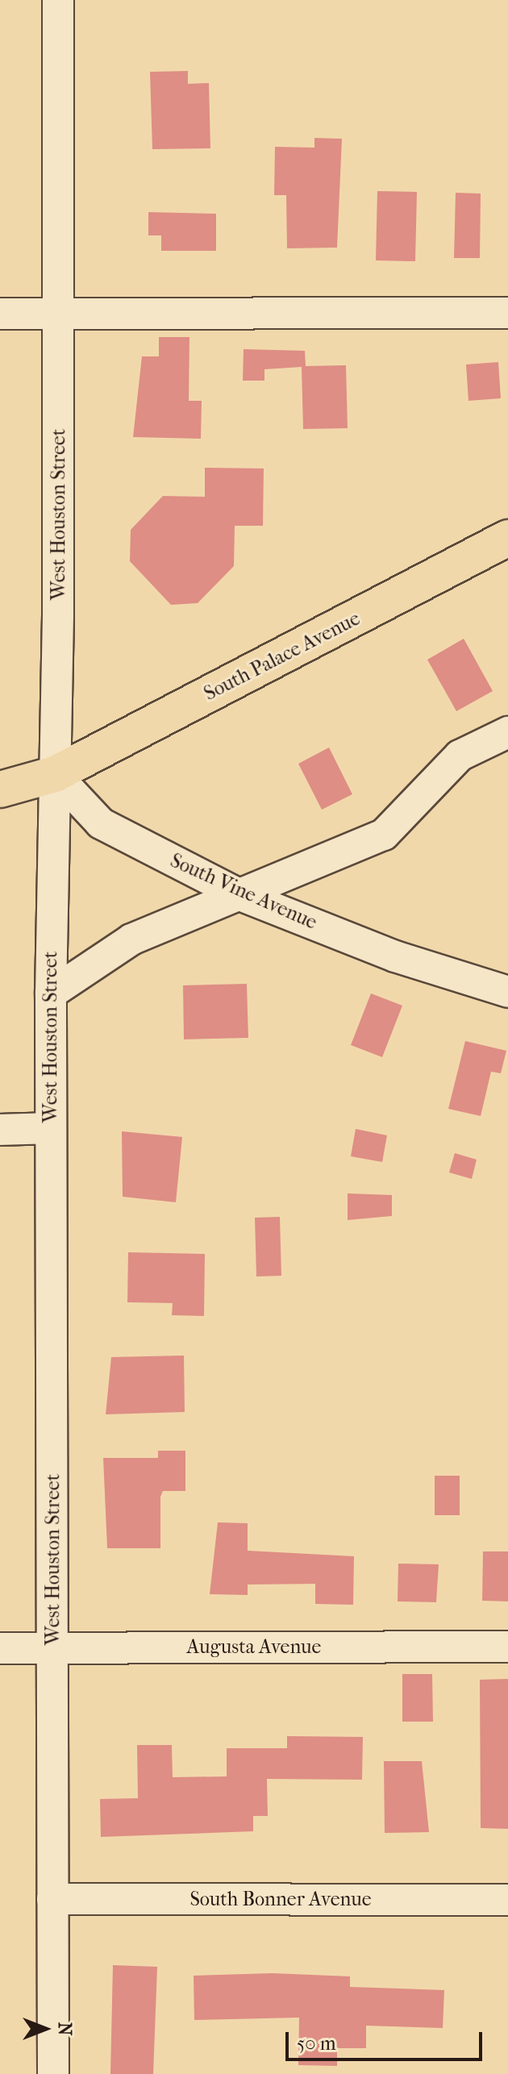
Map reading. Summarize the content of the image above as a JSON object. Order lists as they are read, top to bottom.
{
  "streets": {
    "main road": ["South Palace Avenue"],
    "street": [
      "West Houston Street",
      "South Vine Avenue",
      "Augusta Avenue",
      "South Bonner Avenue"
    ]
  },
  "crossings": [
    ["West Houston Street", "South Palace Avenue"],
    ["West Houston Street", "South Vine Avenue"],
    ["West Houston Street", "Augusta Avenue"],
    ["West Houston Street", "South Bonner Avenue"],
    ["South Palace Avenue", "South Vine Avenue"]
  ],
  "scale_bar": "50 m",
  "north": "right"
}
